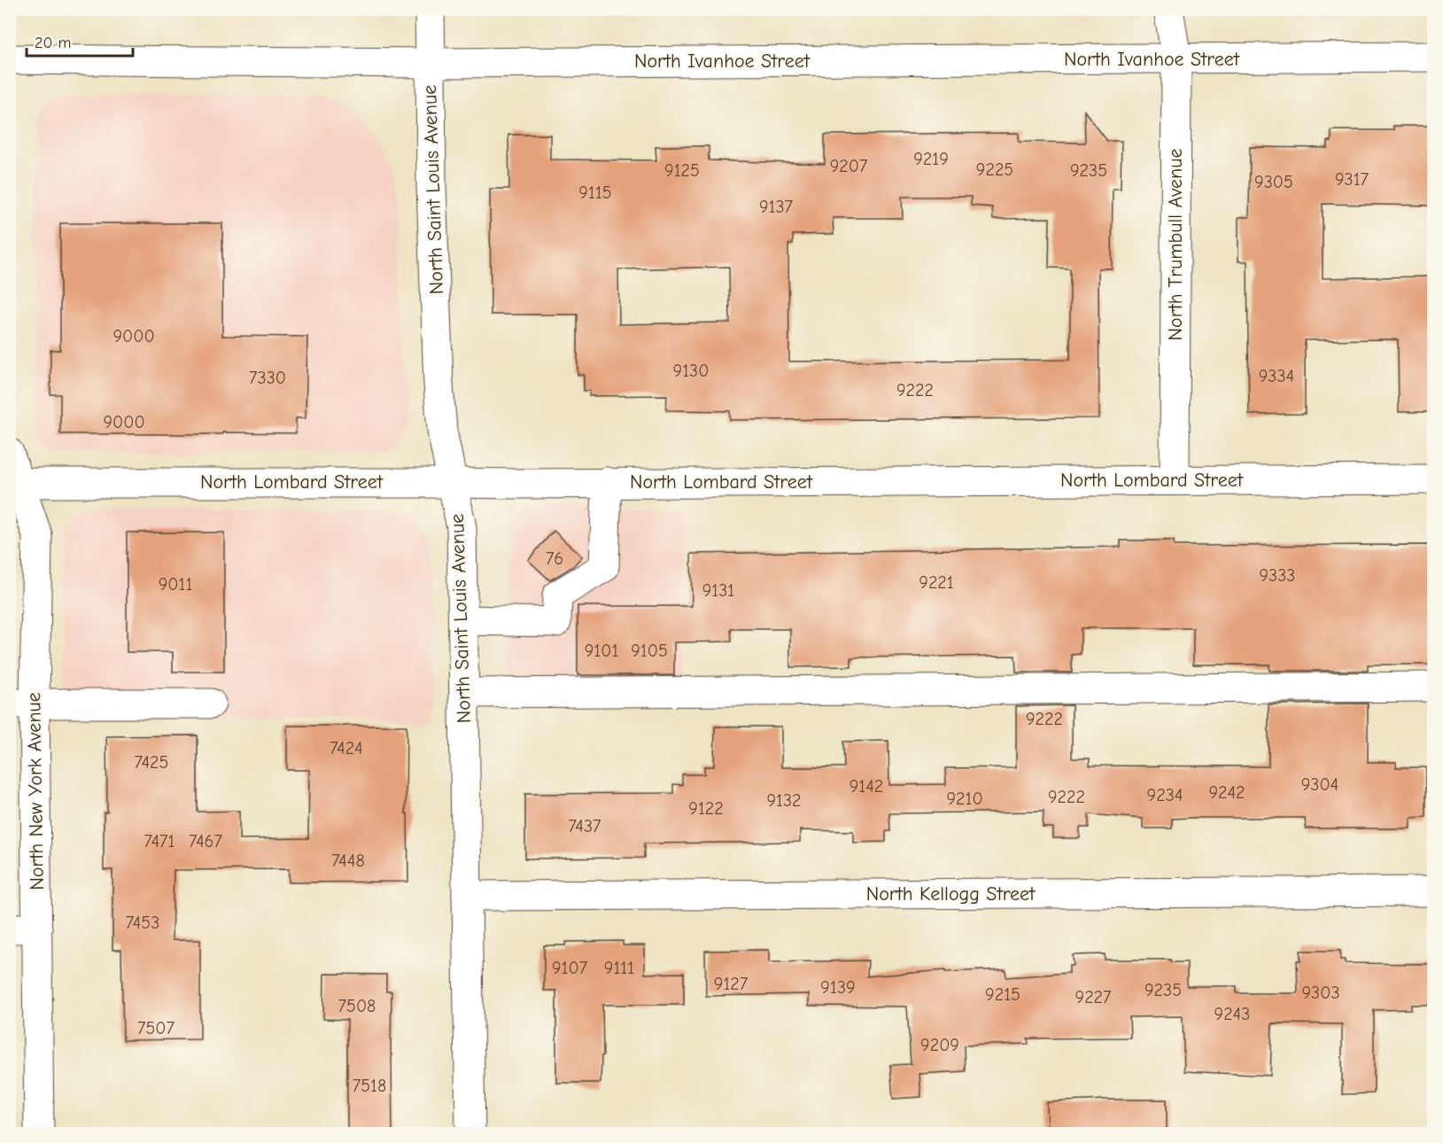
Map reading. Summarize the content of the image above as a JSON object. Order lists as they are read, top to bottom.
{
  "streets": {
    "street": [
      "North Ivanhoe Street",
      "North Saint Louis Avenue",
      "North Trumbull Avenue",
      "North Lombard Street",
      "North New York Avenue",
      "North Kellogg Street"
    ]
  },
  "crossings": [
    ["North Ivanhoe Street", "North Saint Louis Avenue"],
    ["North Ivanhoe Street", "North Trumbull Avenue"],
    ["North Saint Louis Avenue", "North Lombard Street"],
    ["North Saint Louis Avenue", "North Kellogg Street"],
    ["North Trumbull Avenue", "North Lombard Street"],
    ["North Lombard Street", "North New York Avenue"]
  ],
  "house_numbers": [
    "9219",
    "9207",
    "9225",
    "9125",
    "9235",
    "9317",
    "9305",
    "9115",
    "9137",
    "9000",
    "9130",
    "9334",
    "7330",
    "9222",
    "9000",
    "76",
    "9333",
    "9221",
    "9011",
    "9131",
    "9101",
    "9105",
    "9222",
    "7424",
    "7425",
    "9304",
    "9142",
    "9242",
    "9234",
    "9222",
    "9210",
    "9132",
    "9122",
    "7437",
    "7471",
    "7467",
    "7448",
    "7453",
    "9107",
    "9111",
    "9127",
    "9139",
    "9235",
    "9303",
    "9215",
    "9227",
    "7508",
    "9243",
    "7507",
    "9209",
    "7518"
  ],
  "scale_bar": "20 m"
}
